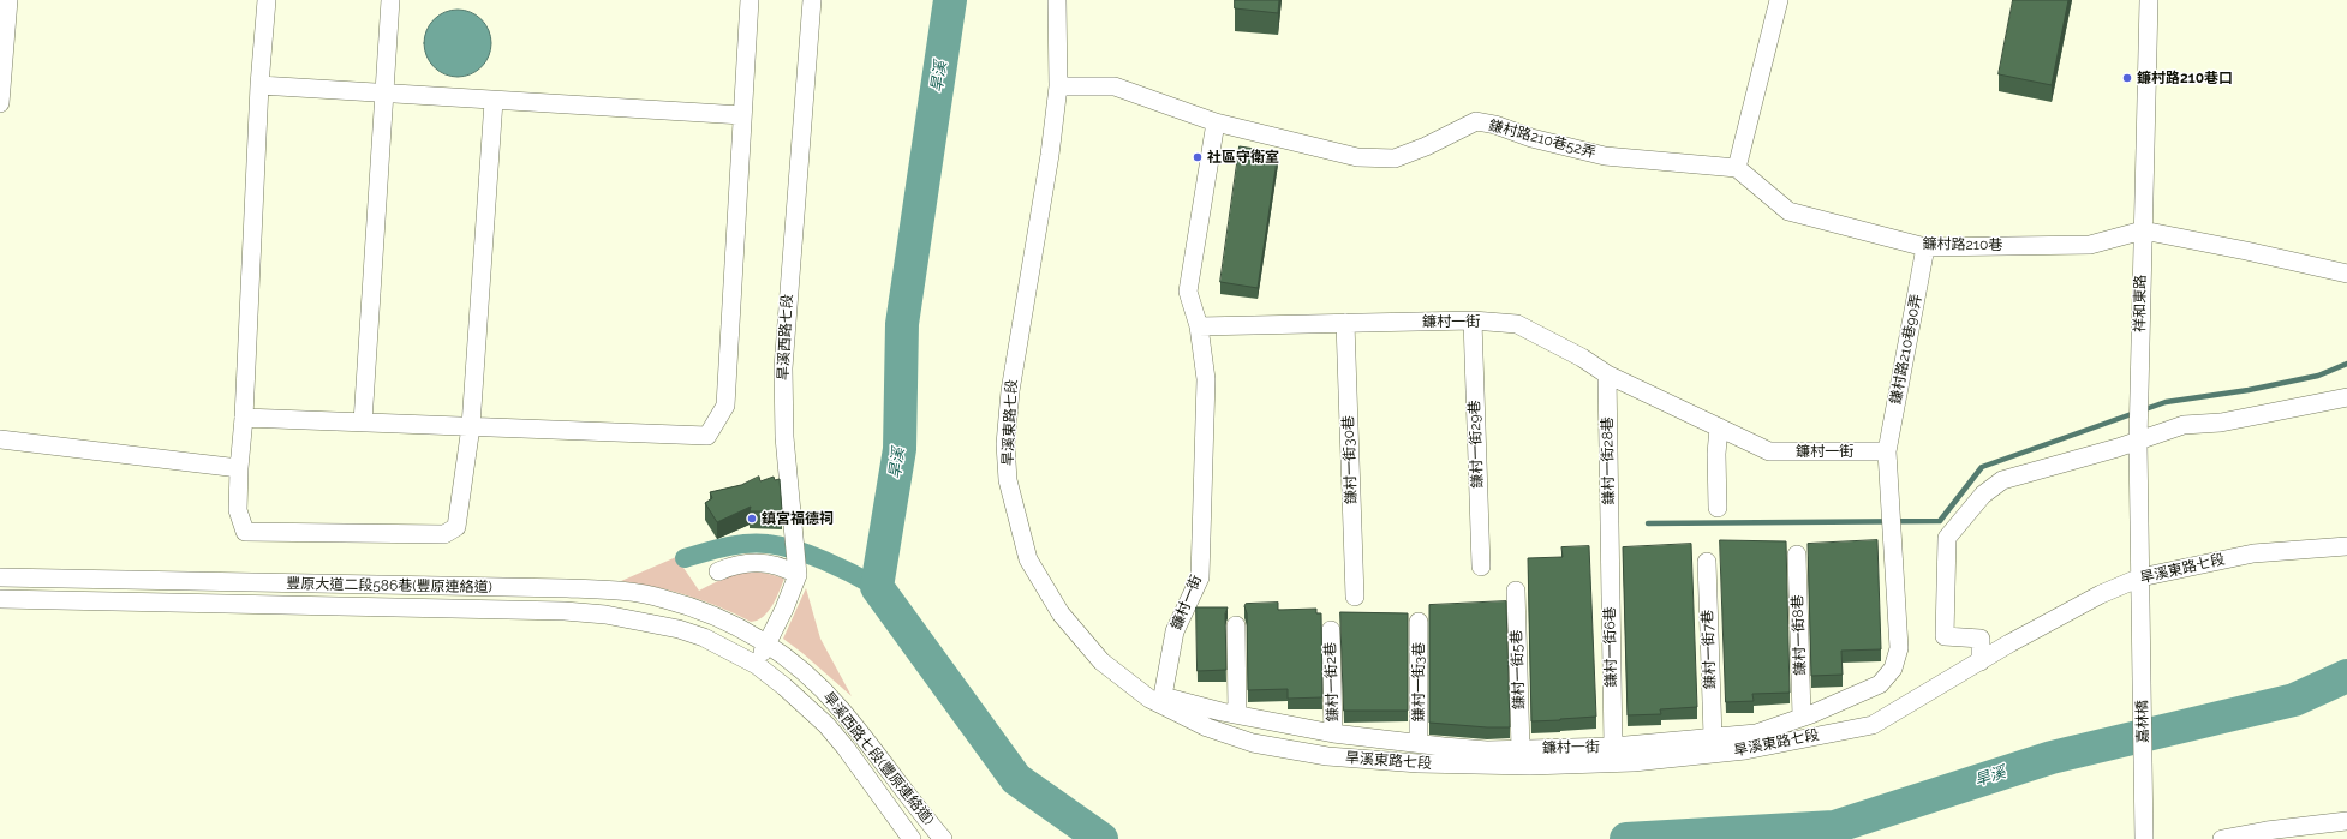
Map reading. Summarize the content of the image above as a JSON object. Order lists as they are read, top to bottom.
{
  "streets": {
    "street": [
      "鎌村路210巷52弄",
      "鐮村路210巷",
      "祥和東路",
      "鐮村一街",
      "旱溪西路七段",
      "鎌村路210巷90弄",
      "旱溪東路七段",
      "鎌村一街29巷",
      "鎌村一街30巷",
      "鎌村一街28巷",
      "豐原大道二段586巷(豐原連絡道)",
      "鎌村一街8巷",
      "鎌村一街6巷",
      "鎌村一街7巷",
      "鎌村一街5巷",
      "鎌村一街2巷",
      "鎌村一街3巷",
      "嘉林橋",
      "旱溪西路七段(豐原連絡道)"
    ]
  },
  "crossings": [
    ["鎌村路210巷52弄", "鐮村路210巷"],
    ["鎌村路210巷52弄", "旱溪東路七段"],
    ["鐮村路210巷", "祥和東路"],
    ["鐮村路210巷", "鎌村路210巷90弄"],
    ["祥和東路", "旱溪東路七段"],
    ["祥和東路", "嘉林橋"],
    ["鐮村一街", "鎌村路210巷90弄"],
    ["鐮村一街", "鎌村一街29巷"],
    ["鐮村一街", "鎌村一街30巷"],
    ["鐮村一街", "鎌村一街28巷"],
    ["鐮村一街", "鎌村一街8巷"],
    ["鐮村一街", "鎌村一街6巷"],
    ["鐮村一街", "鎌村一街7巷"],
    ["鐮村一街", "鎌村一街5巷"],
    ["鐮村一街", "鎌村一街2巷"],
    ["鐮村一街", "鎌村一街3巷"],
    ["旱溪西路七段", "豐原大道二段586巷(豐原連絡道)"],
    ["旱溪西路七段", "旱溪西路七段(豐原連絡道)"],
    ["鎌村一街28巷", "鎌村一街6巷"],
    ["豐原大道二段586巷(豐原連絡道)", "旱溪西路七段(豐原連絡道)"]
  ],
  "water": ["旱溪"],
  "places": ["鐮村路210巷口", "社區守衛室", "鎮宮福德祠"]
}
